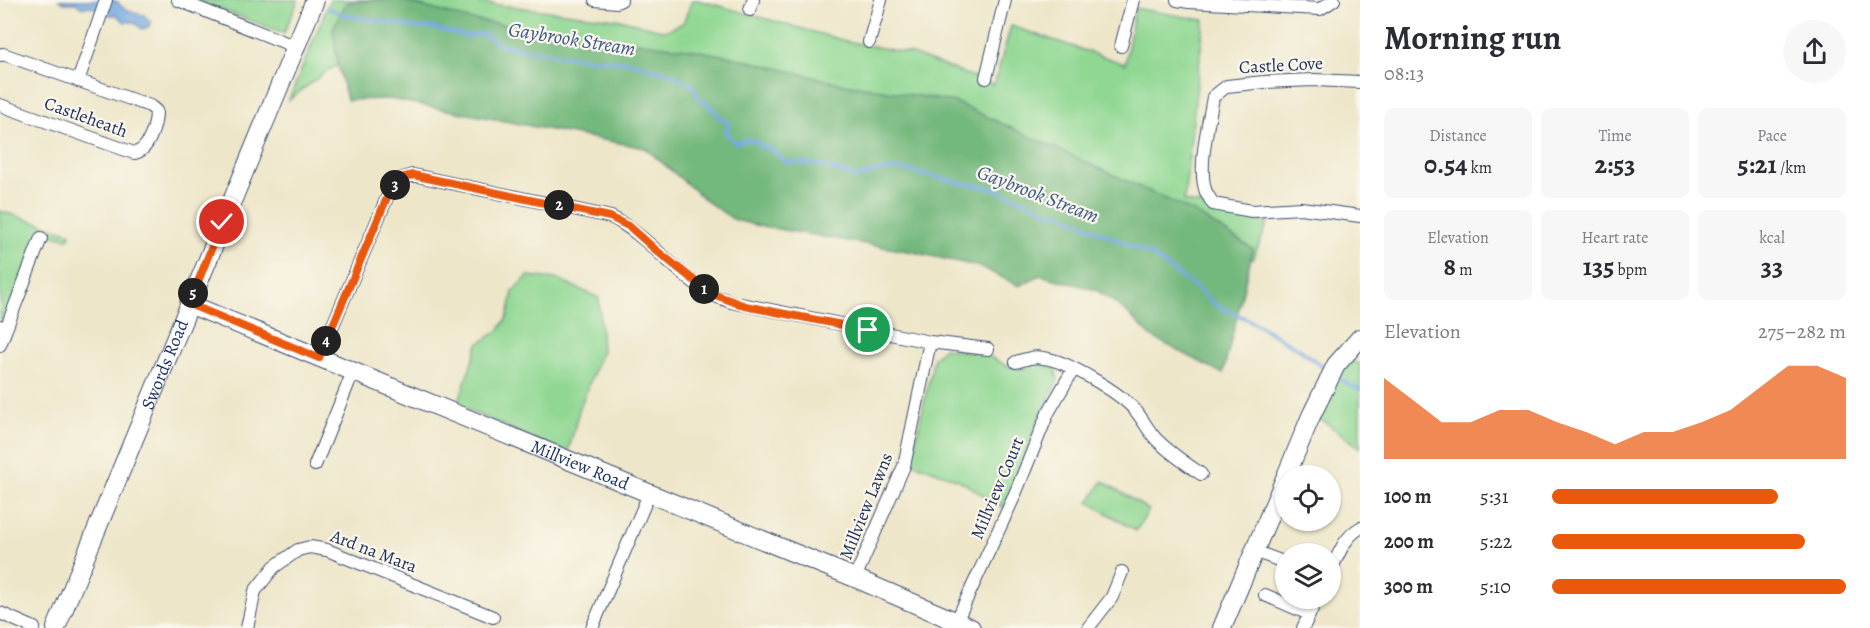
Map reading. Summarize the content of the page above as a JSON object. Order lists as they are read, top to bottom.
{
  "streets": {
    "street": [
      "Castle Cove",
      "Castleheath",
      "Swords Road",
      "Millview Road",
      "Millview Court",
      "Millview Lawns",
      "Ard na Mara"
    ]
  },
  "crossings": [
    ["Swords Road", "Millview Road"],
    ["Millview Road", "Millview Court"],
    ["Millview Road", "Millview Lawns"]
  ],
  "water": ["Gaybrook Stream"],
  "page": {
    "heading": ["Morning run", "08:13"],
    "stats": [
      ["Distance", "0.54 km"],
      ["Time", "2:53"],
      ["Pace", "5:21 /km"],
      ["Elevation", "8 m"],
      ["Heart rate", "135 bpm"],
      ["kcal", "33"]
    ],
    "pins": [
      "3",
      "2",
      "1",
      "5",
      "4"
    ],
    "chart": ["Elevation", "275–282 m"],
    "list": [
      {
        "name": "100 m",
        "note": "5:31"
      },
      {
        "name": "200 m",
        "note": "5:22"
      },
      {
        "name": "300 m",
        "note": "5:10"
      }
    ]
  }
}
